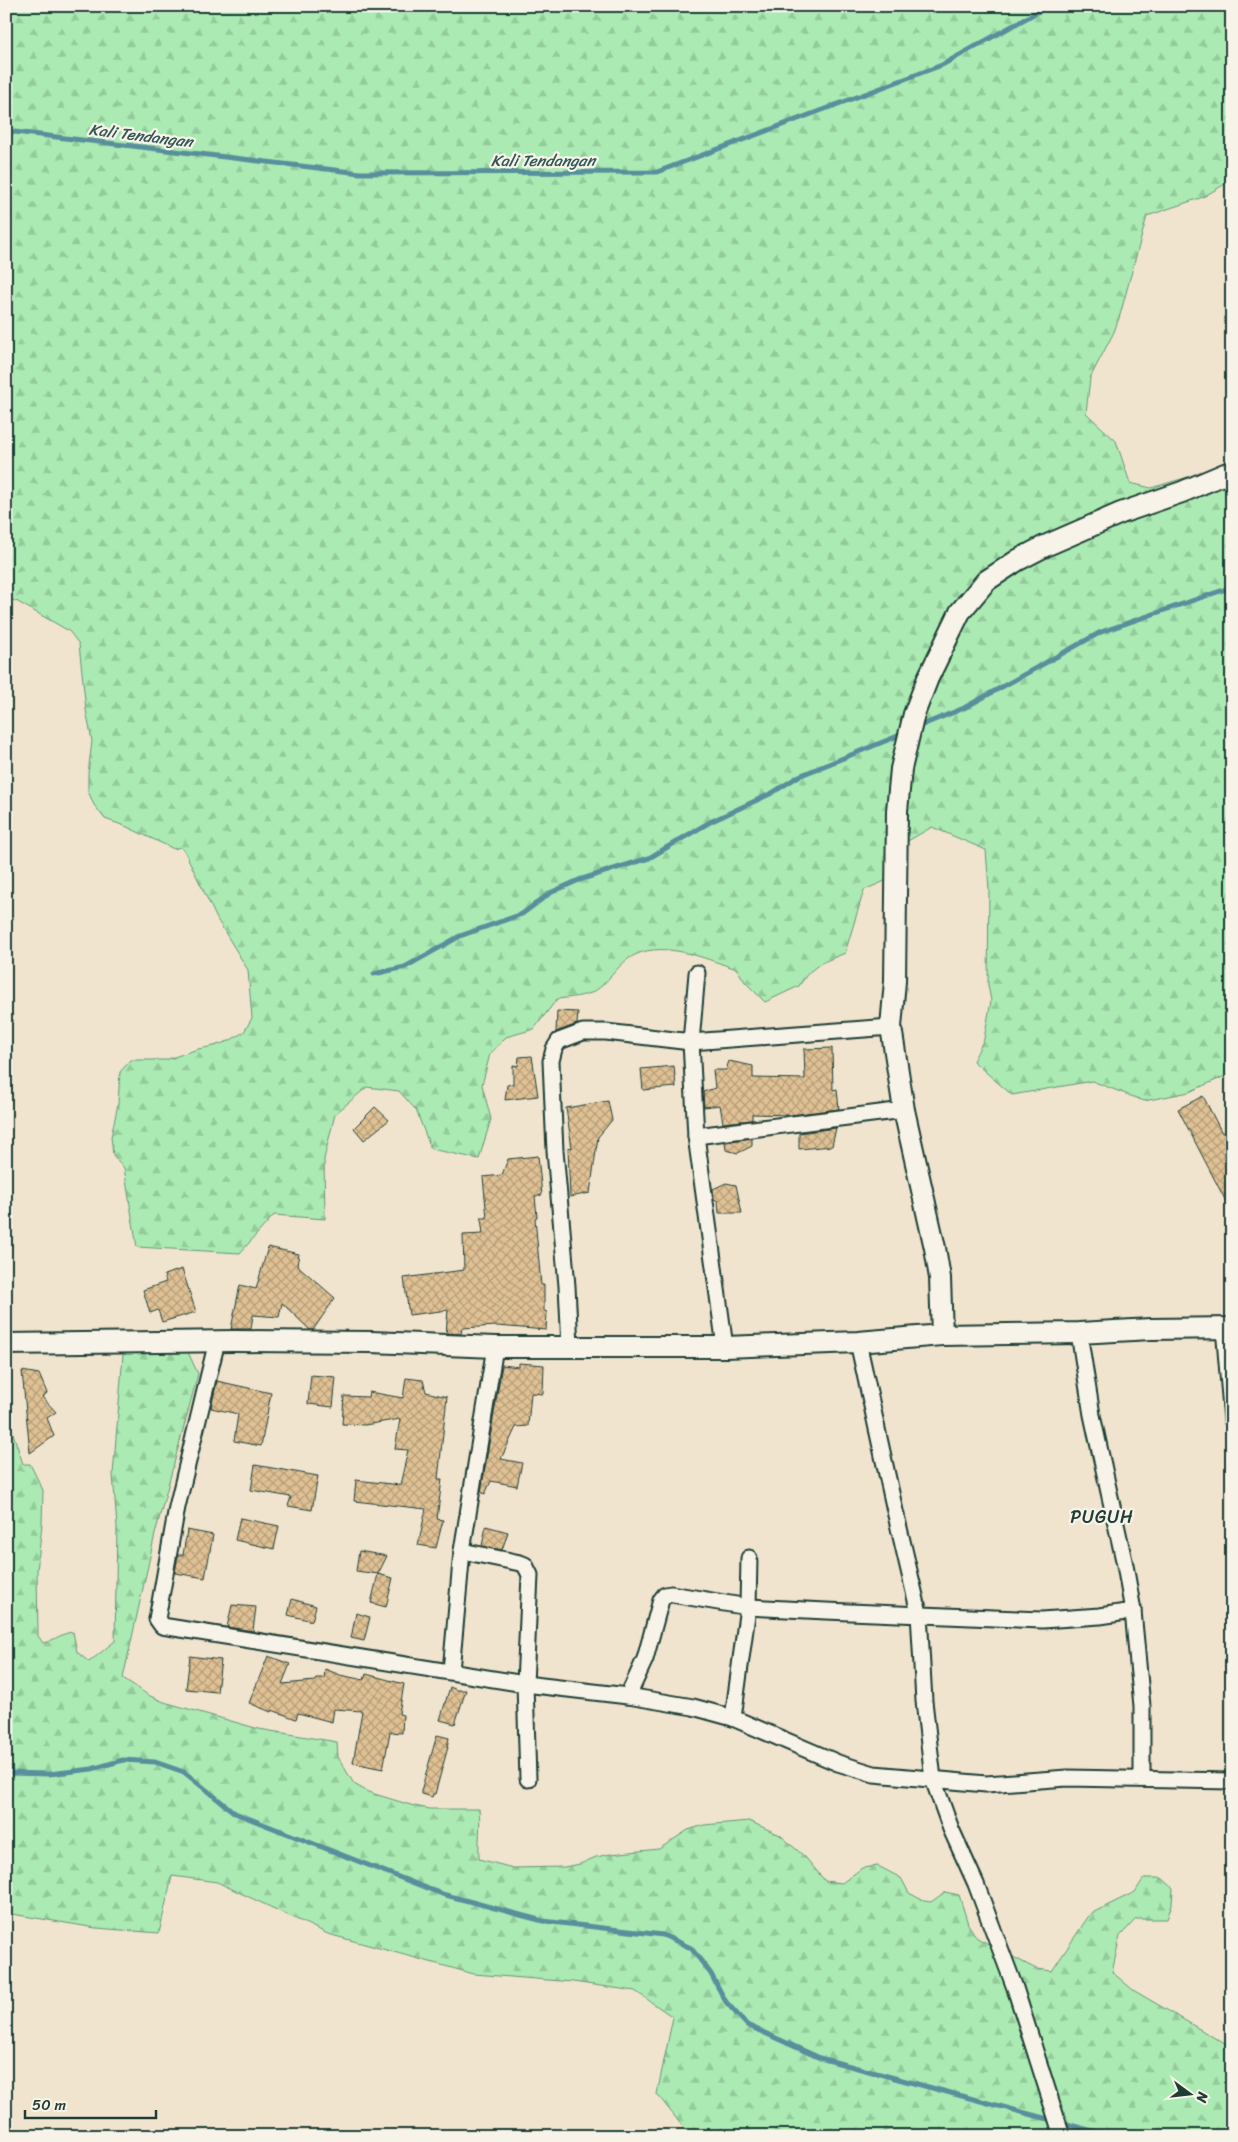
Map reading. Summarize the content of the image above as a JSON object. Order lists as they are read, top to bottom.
{
  "districts": ["PUGUH"],
  "water": ["Kali Tendangan"],
  "scale_bar": "50 m",
  "north": "right"
}
